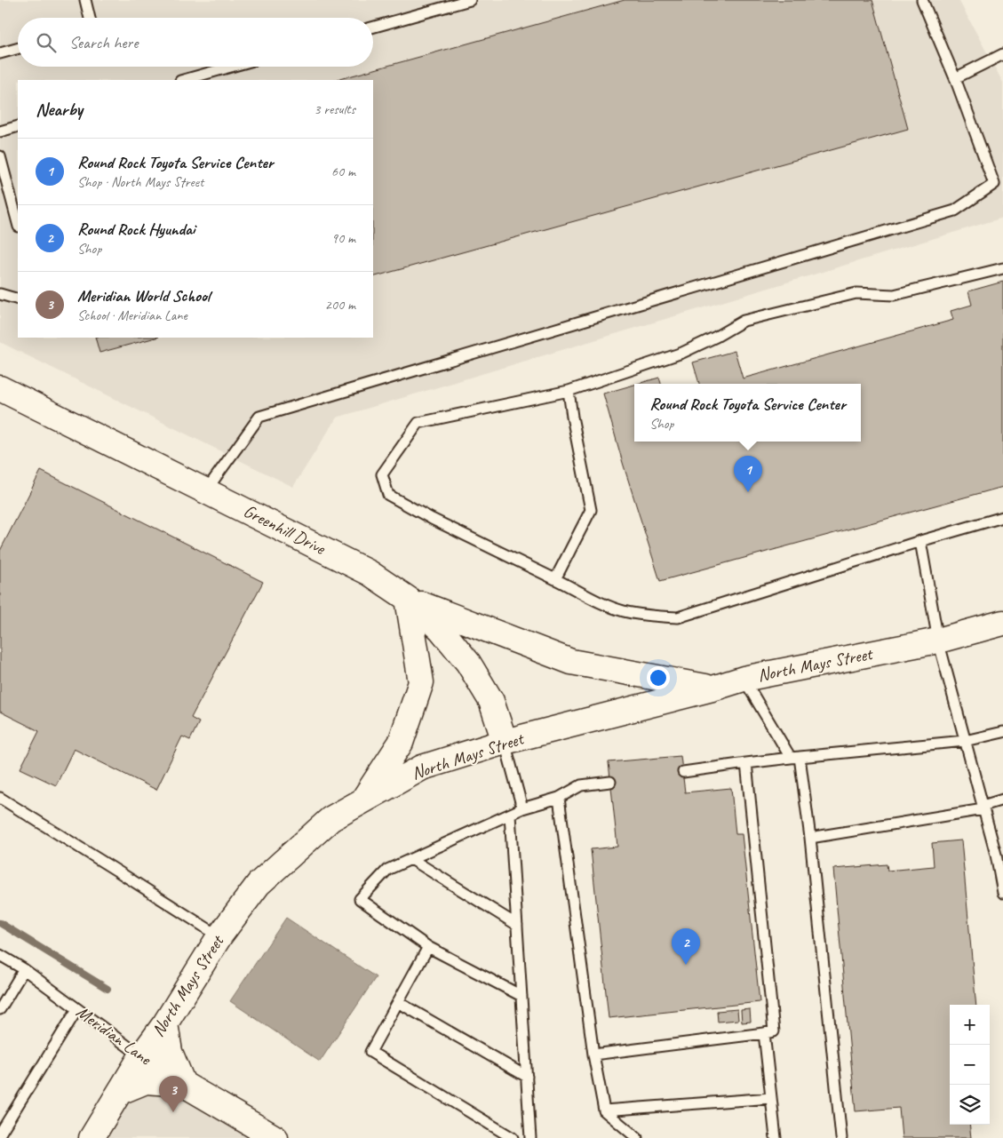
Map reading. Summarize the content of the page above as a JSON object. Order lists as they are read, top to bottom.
{
  "streets": {
    "main road": ["Greenhill Drive", "North Mays Street", "Meridian Lane"]
  },
  "crossings": [
    ["Greenhill Drive", "North Mays Street"],
    ["North Mays Street", "Meridian Lane"]
  ],
  "page": {
    "search": "Search here",
    "heading": ["Nearby", "3 results"],
    "list": [
      {
        "mark": "1",
        "name": "Round Rock Toyota Service Center",
        "note": "Shop · North Mays Street",
        "value": "60 m"
      },
      {
        "mark": "2",
        "name": "Round Rock Hyundai",
        "note": "Shop",
        "value": "90 m"
      },
      {
        "mark": "3",
        "name": "Meridian World School",
        "note": "School · Meridian Lane",
        "value": "200 m"
      }
    ],
    "popup": ["Round Rock Toyota Service Center", "Shop"],
    "pins": ["1", "2", "3"],
    "map_buttons": ["+", "−"]
  }
}
